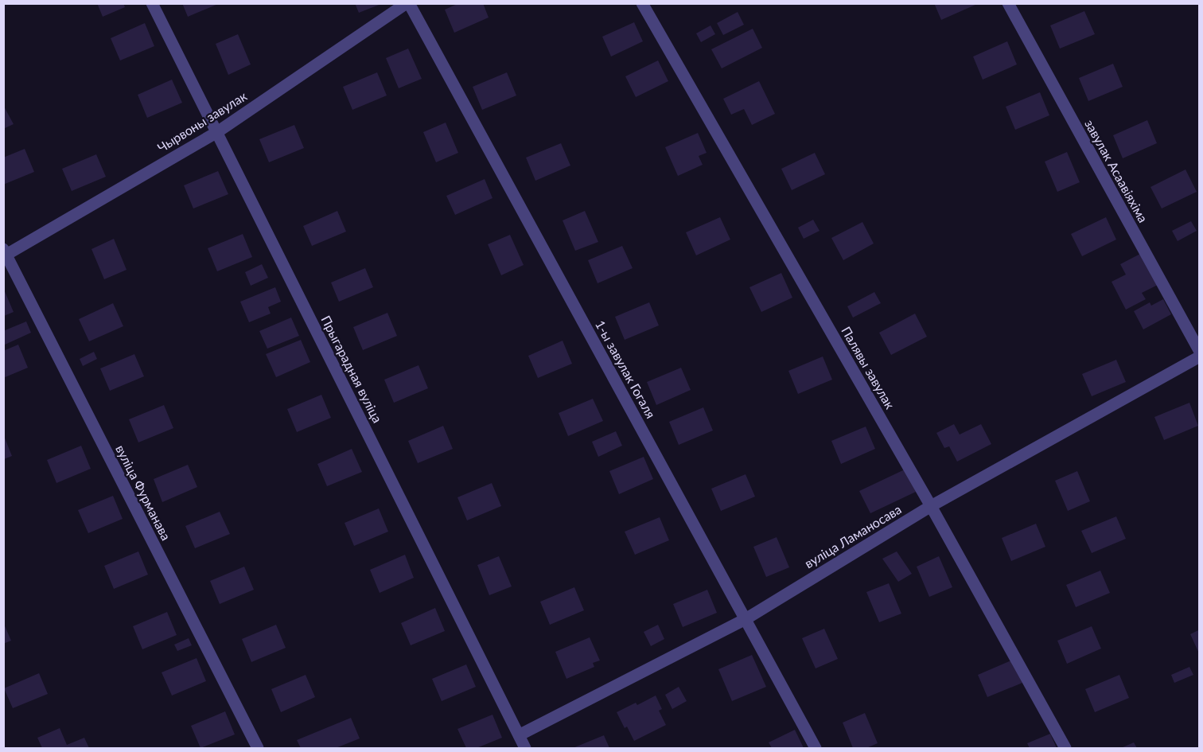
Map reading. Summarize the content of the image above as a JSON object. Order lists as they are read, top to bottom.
{
  "streets": {
    "street": [
      "Чырвоны завулак",
      "завулак Асаавіяхіма",
      "Палявы завулак",
      "Прыгарадная вуліца",
      "1-ы завулак Гогаля",
      "вуліца Фурманава",
      "вуліца Ламаносава"
    ]
  },
  "crossings": [
    ["Чырвоны завулак", "Прыгарадная вуліца"],
    ["Чырвоны завулак", "1-ы завулак Гогаля"],
    ["Чырвоны завулак", "вуліца Фурманава"],
    ["Палявы завулак", "вуліца Ламаносава"],
    ["Прыгарадная вуліца", "вуліца Ламаносава"],
    ["1-ы завулак Гогаля", "вуліца Ламаносава"]
  ]
}
